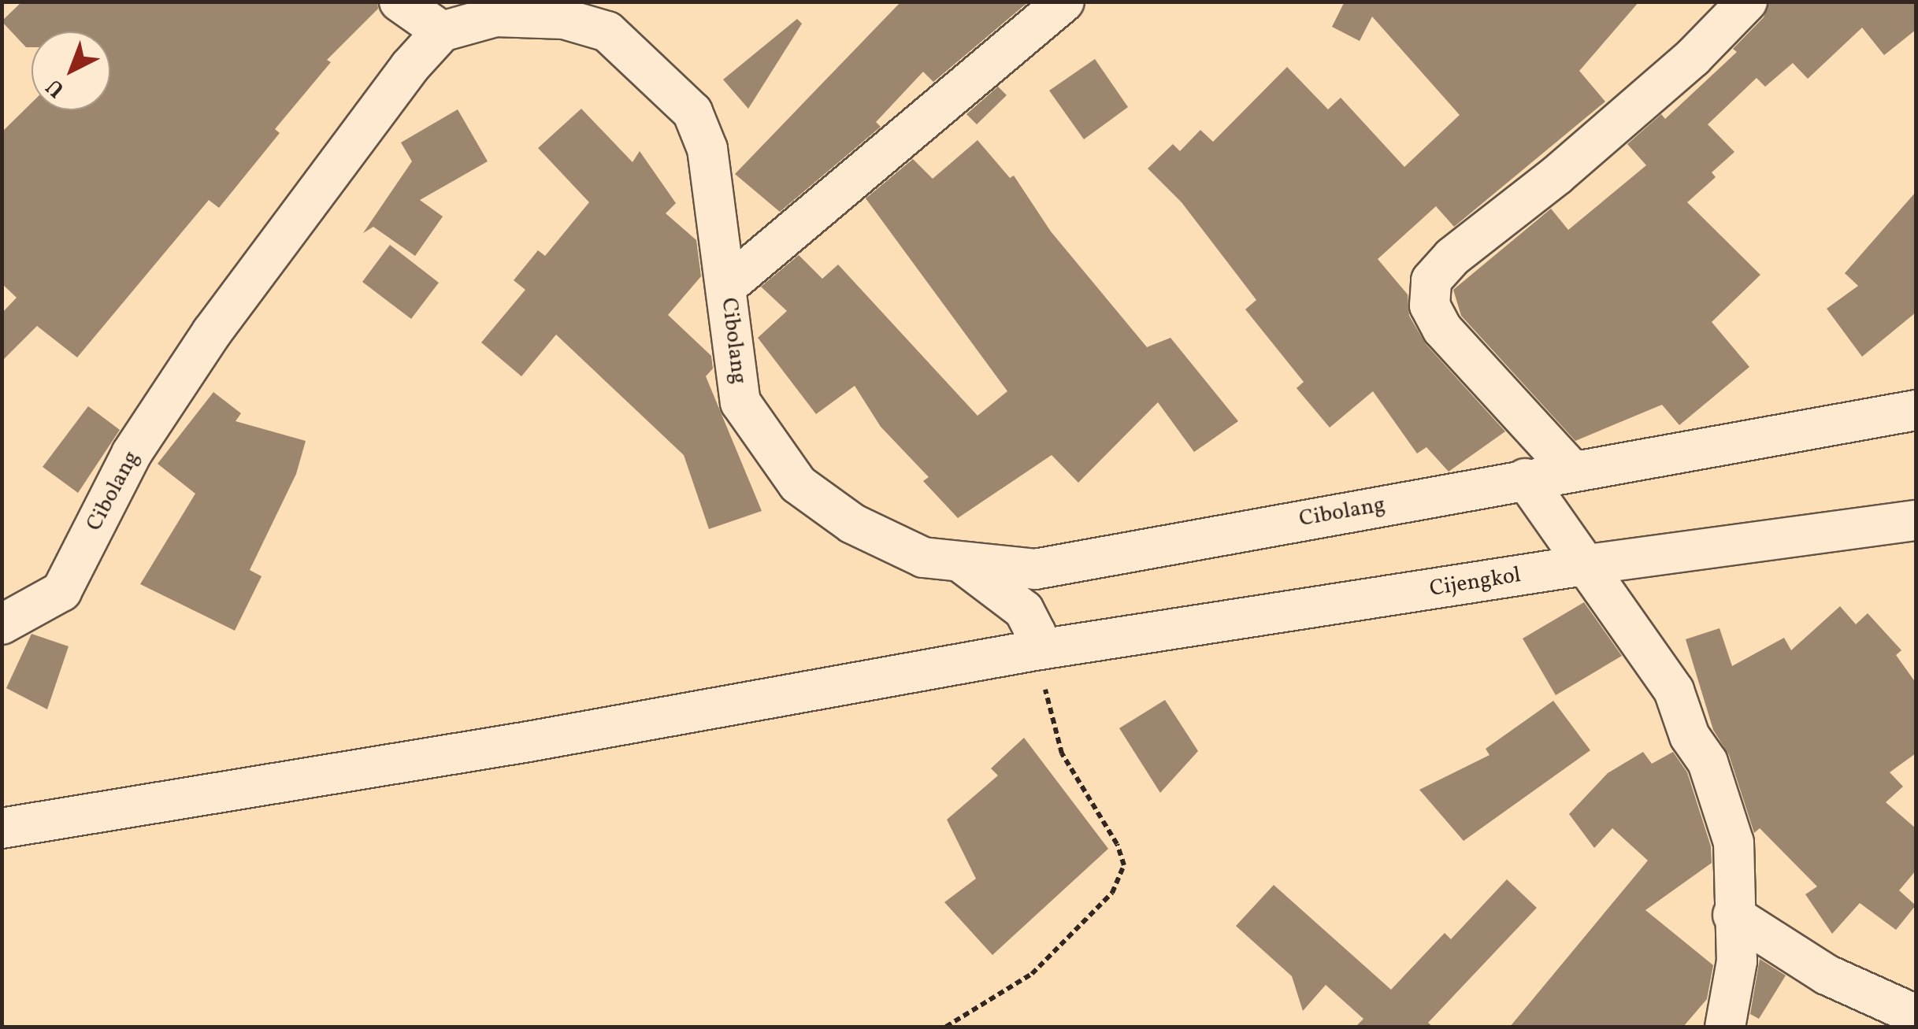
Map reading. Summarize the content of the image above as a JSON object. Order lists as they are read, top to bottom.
{
  "streets": {
    "street": ["Cibolang", "Cijengkol"]
  },
  "north": "bottom left"
}
